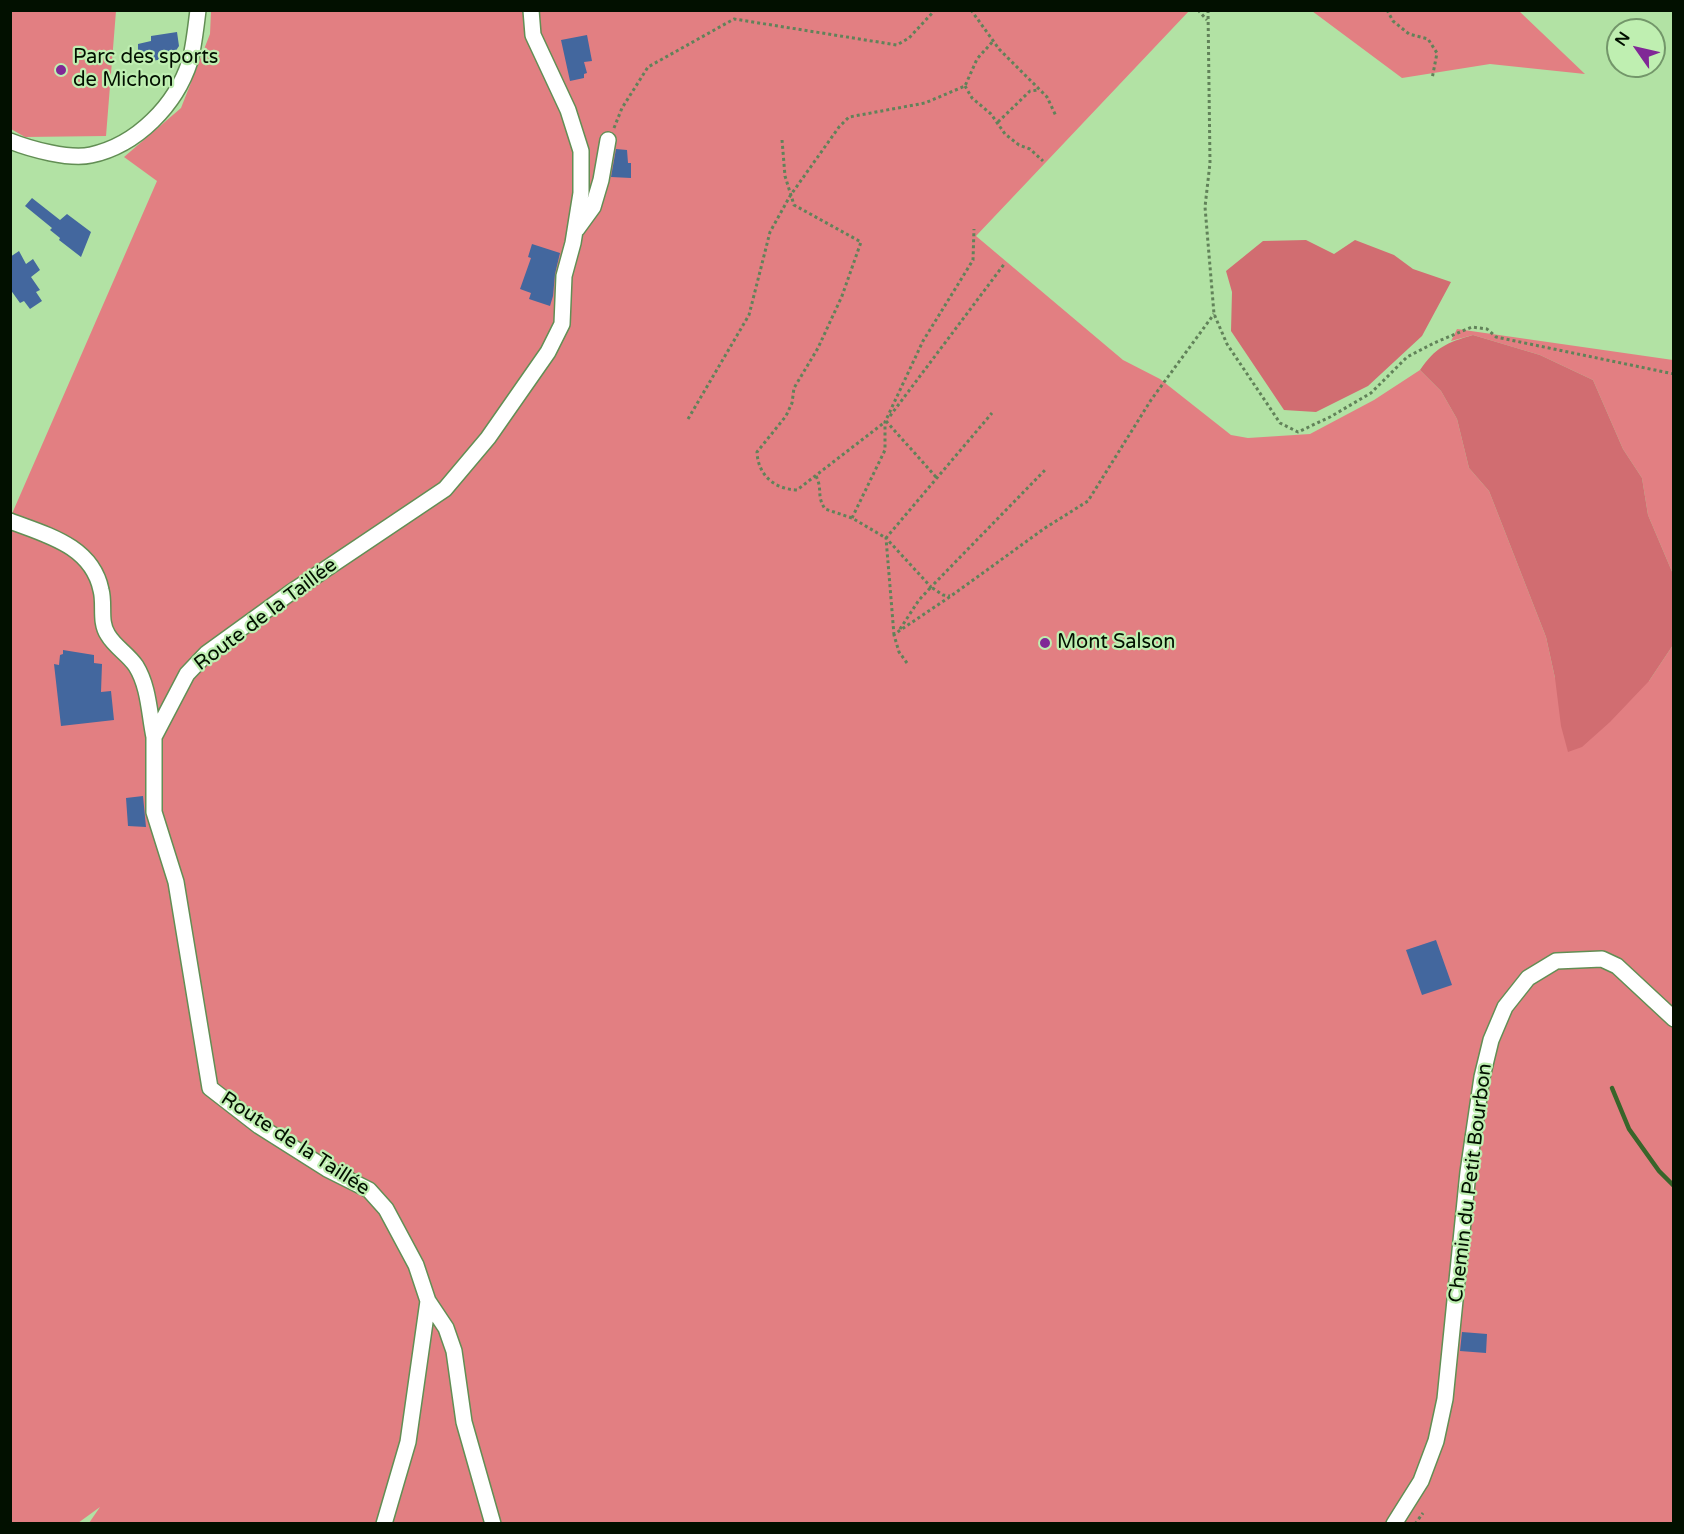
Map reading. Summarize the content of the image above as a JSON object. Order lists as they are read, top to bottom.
{
  "streets": {
    "street": ["Route de la Taillée", "Chemin du Petit Bourbon"]
  },
  "places": ["Parc des sports de Michon", "Mont Salson"],
  "north": "top left"
}
